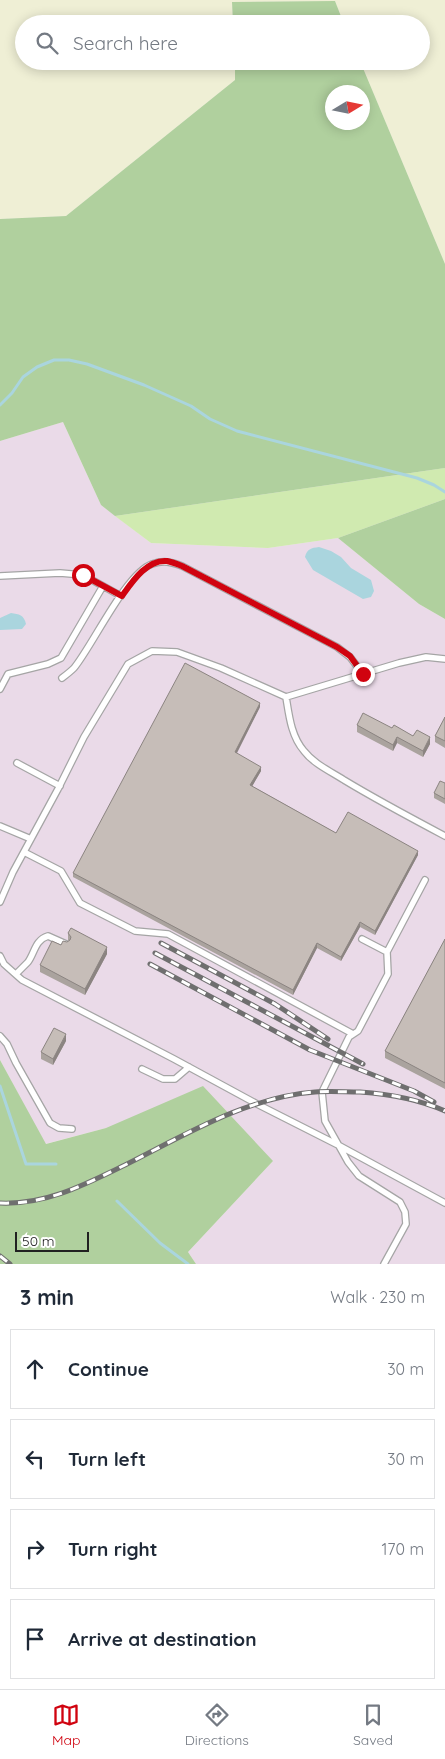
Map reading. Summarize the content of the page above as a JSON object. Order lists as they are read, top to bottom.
{
  "scale_bar": "50 m",
  "north": "right",
  "page": {
    "search": "Search here",
    "scale": "50 m",
    "heading": ["3 min", "Walk · 230 m"],
    "list": [
      ["Continue", "30 m"],
      ["Turn left", "30 m"],
      ["Turn right", "170 m"],
      "Arrive at destination"
    ],
    "nav": ["Map", "Directions", "Saved"]
  }
}
